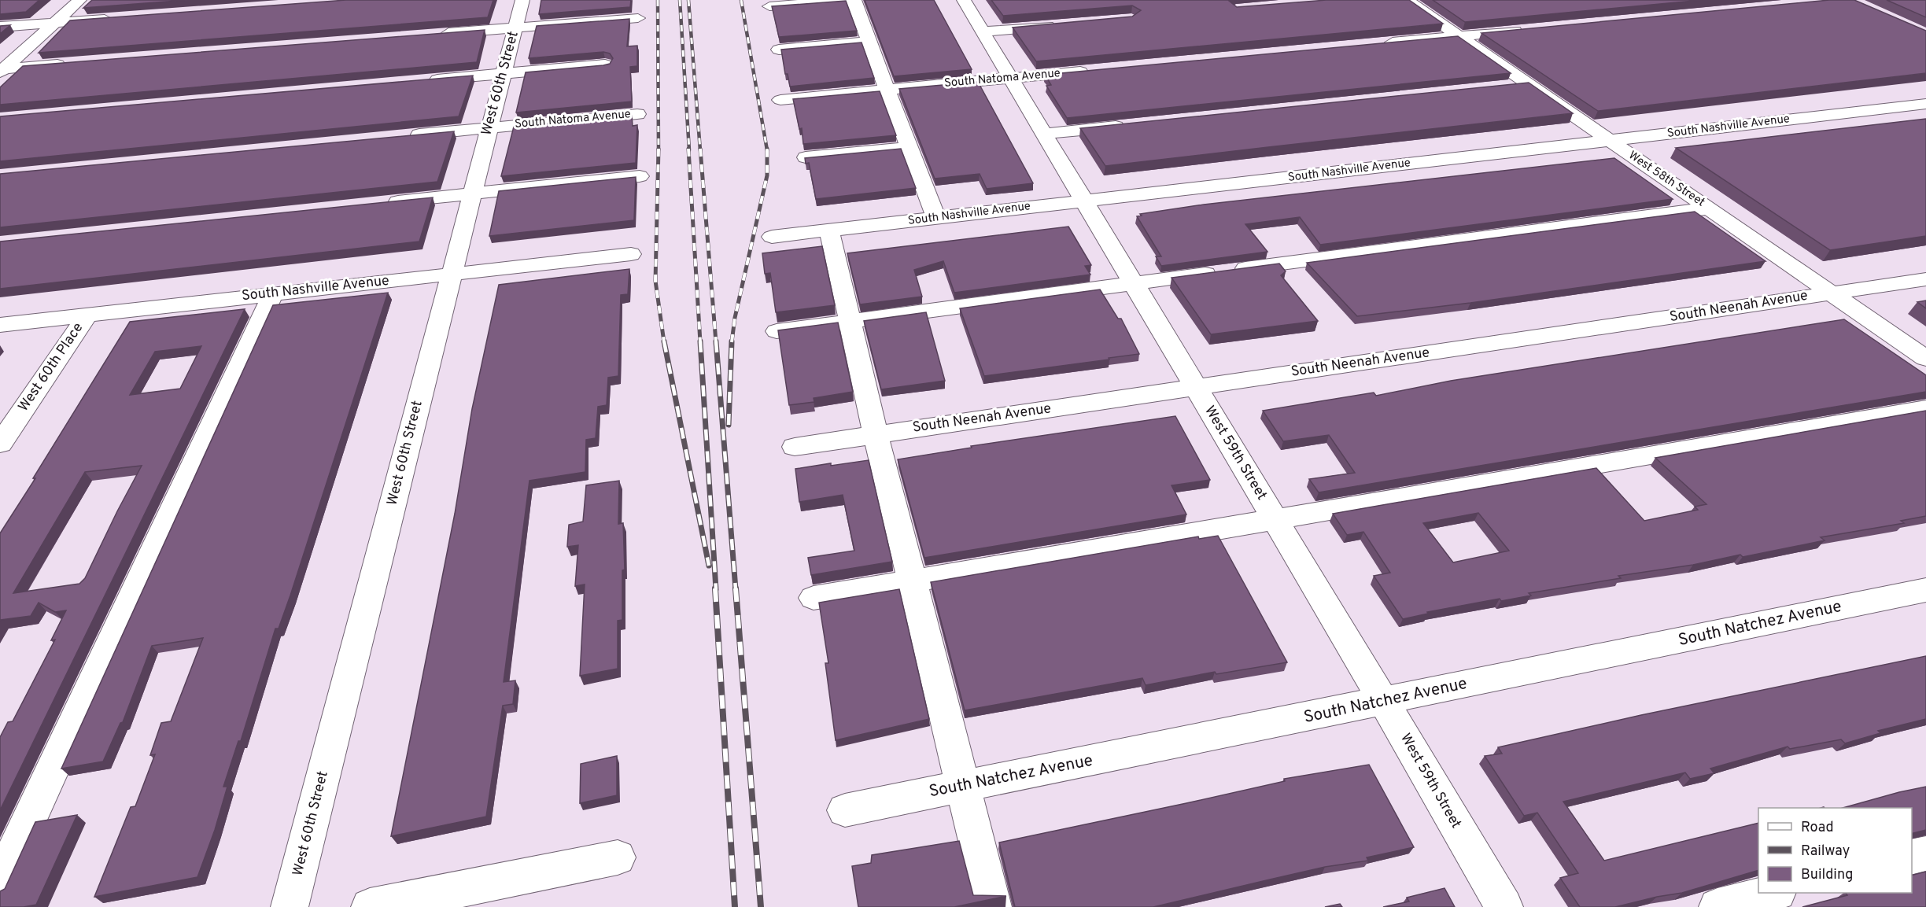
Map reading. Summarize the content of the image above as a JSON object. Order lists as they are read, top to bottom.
{
  "streets": {
    "street": [
      "South Natoma Avenue",
      "West 60th Street",
      "South Nashville Avenue",
      "West 58th Street",
      "South Neenah Avenue",
      "West 60th Place",
      "West 59th Street",
      "South Natchez Avenue"
    ]
  },
  "crossings": [
    ["South Natoma Avenue", "West 60th Street"],
    ["South Natoma Avenue", "West 59th Street"],
    ["West 60th Street", "South Nashville Avenue"],
    ["South Nashville Avenue", "West 58th Street"],
    ["South Nashville Avenue", "West 60th Place"],
    ["South Nashville Avenue", "West 59th Street"],
    ["West 58th Street", "South Neenah Avenue"],
    ["South Neenah Avenue", "West 59th Street"],
    ["West 59th Street", "South Natchez Avenue"]
  ],
  "legend": ["Road", "Railway", "Building"]
}
